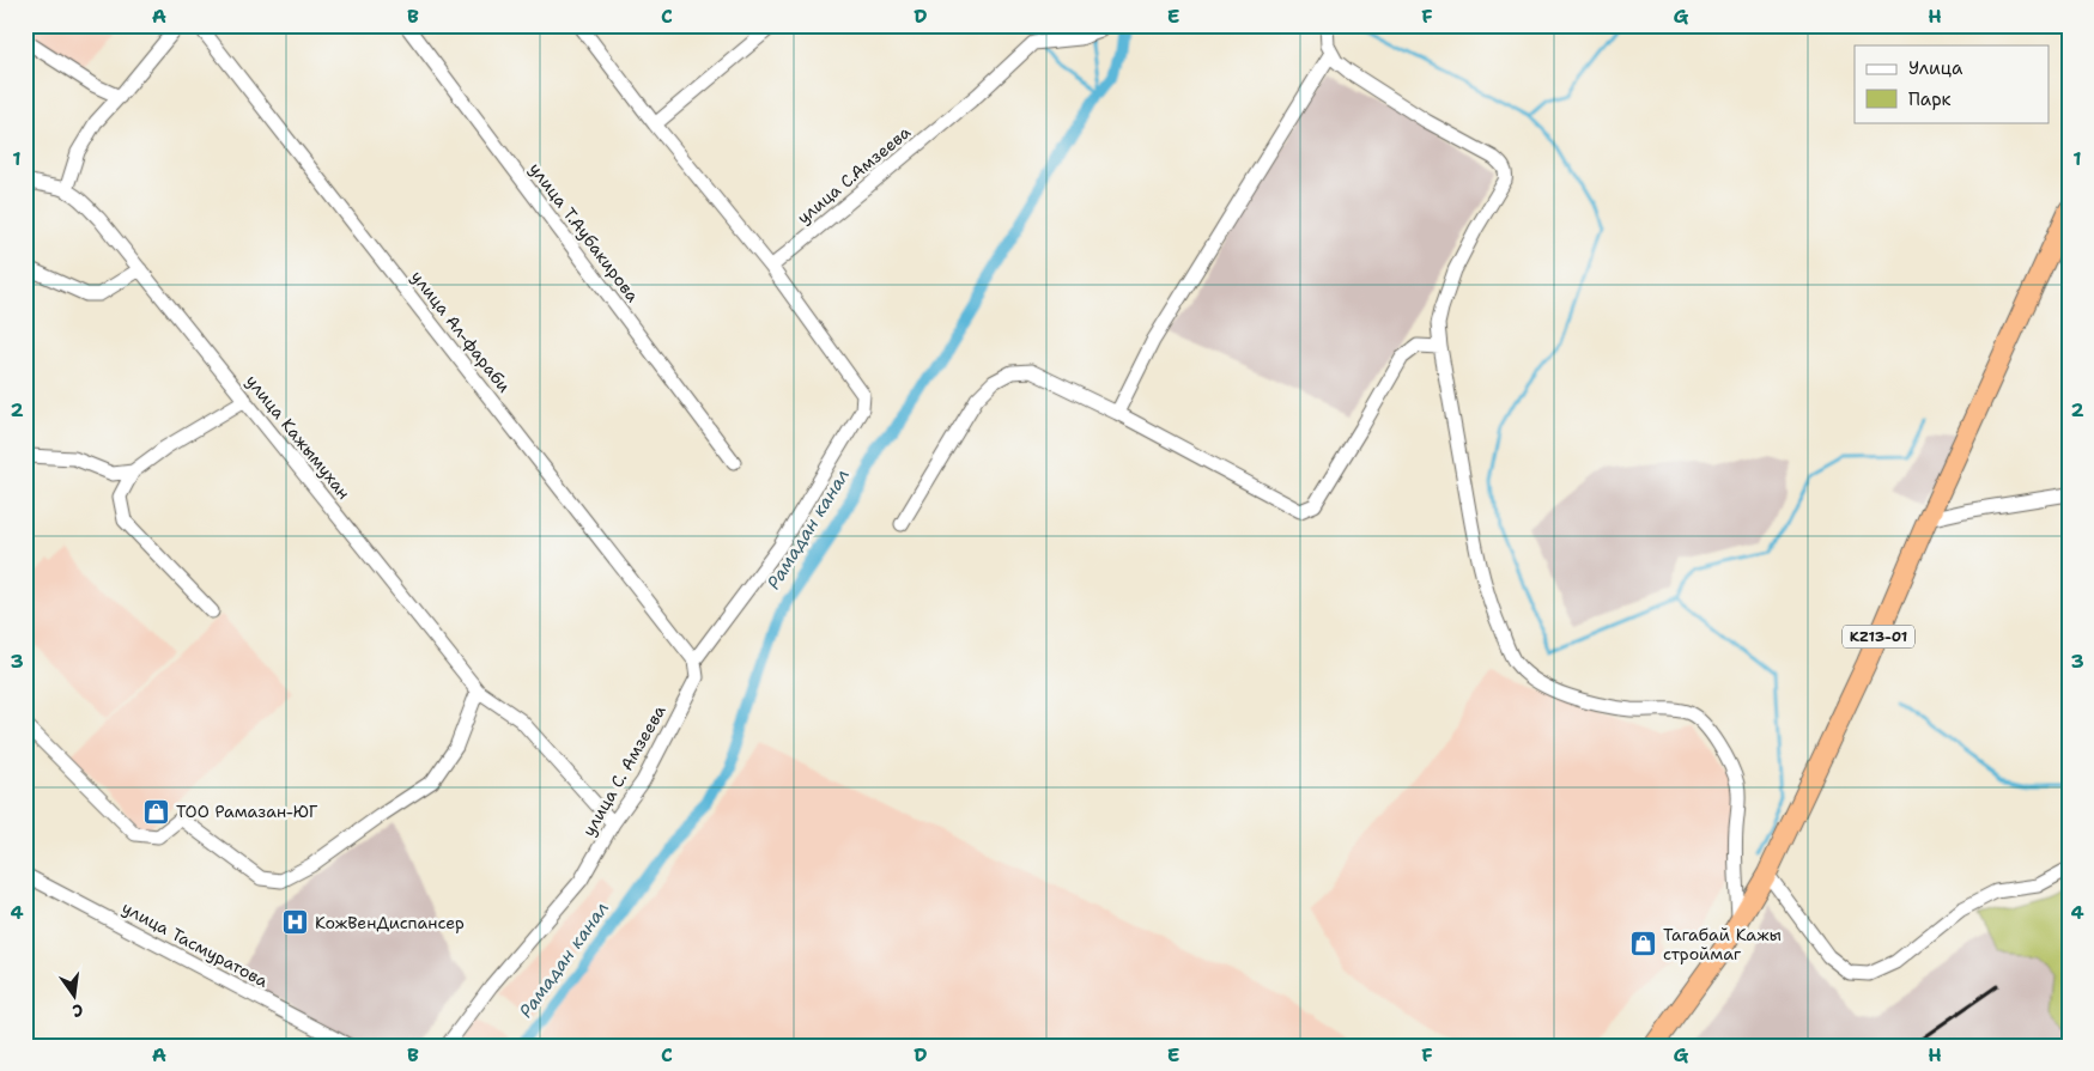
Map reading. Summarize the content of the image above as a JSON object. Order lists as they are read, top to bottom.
{
  "streets": {
    "highway": ["KZ13-01"],
    "street": [
      "улица С.Амзеева",
      "улица Т.Аубакирова",
      "улица Ал-фараби",
      "улица Кажымухан",
      "улица С. Амзеева",
      "улица Тасмуратова"
    ]
  },
  "crossings": [
    ["улица С.Амзеева", "улица С. Амзеева"],
    ["улица Ал-фараби", "улица С. Амзеева"],
    ["улица Кажымухан", "улица С. Амзеева"]
  ],
  "water": ["Рамадан канал"],
  "places": {
    "shop": ["ТОО Рамазан-ЮГ", "Тагабай Кажы строймаг"],
    "hospital": ["КожВенДиспансер"]
  },
  "legend": ["Улица", "Парк"],
  "north": "bottom",
  "grid": {
    "columns": [
      "A",
      "B",
      "C",
      "D",
      "E",
      "F",
      "G",
      "H"
    ],
    "rows": [
      "1",
      "2",
      "3",
      "4"
    ]
  }
}
